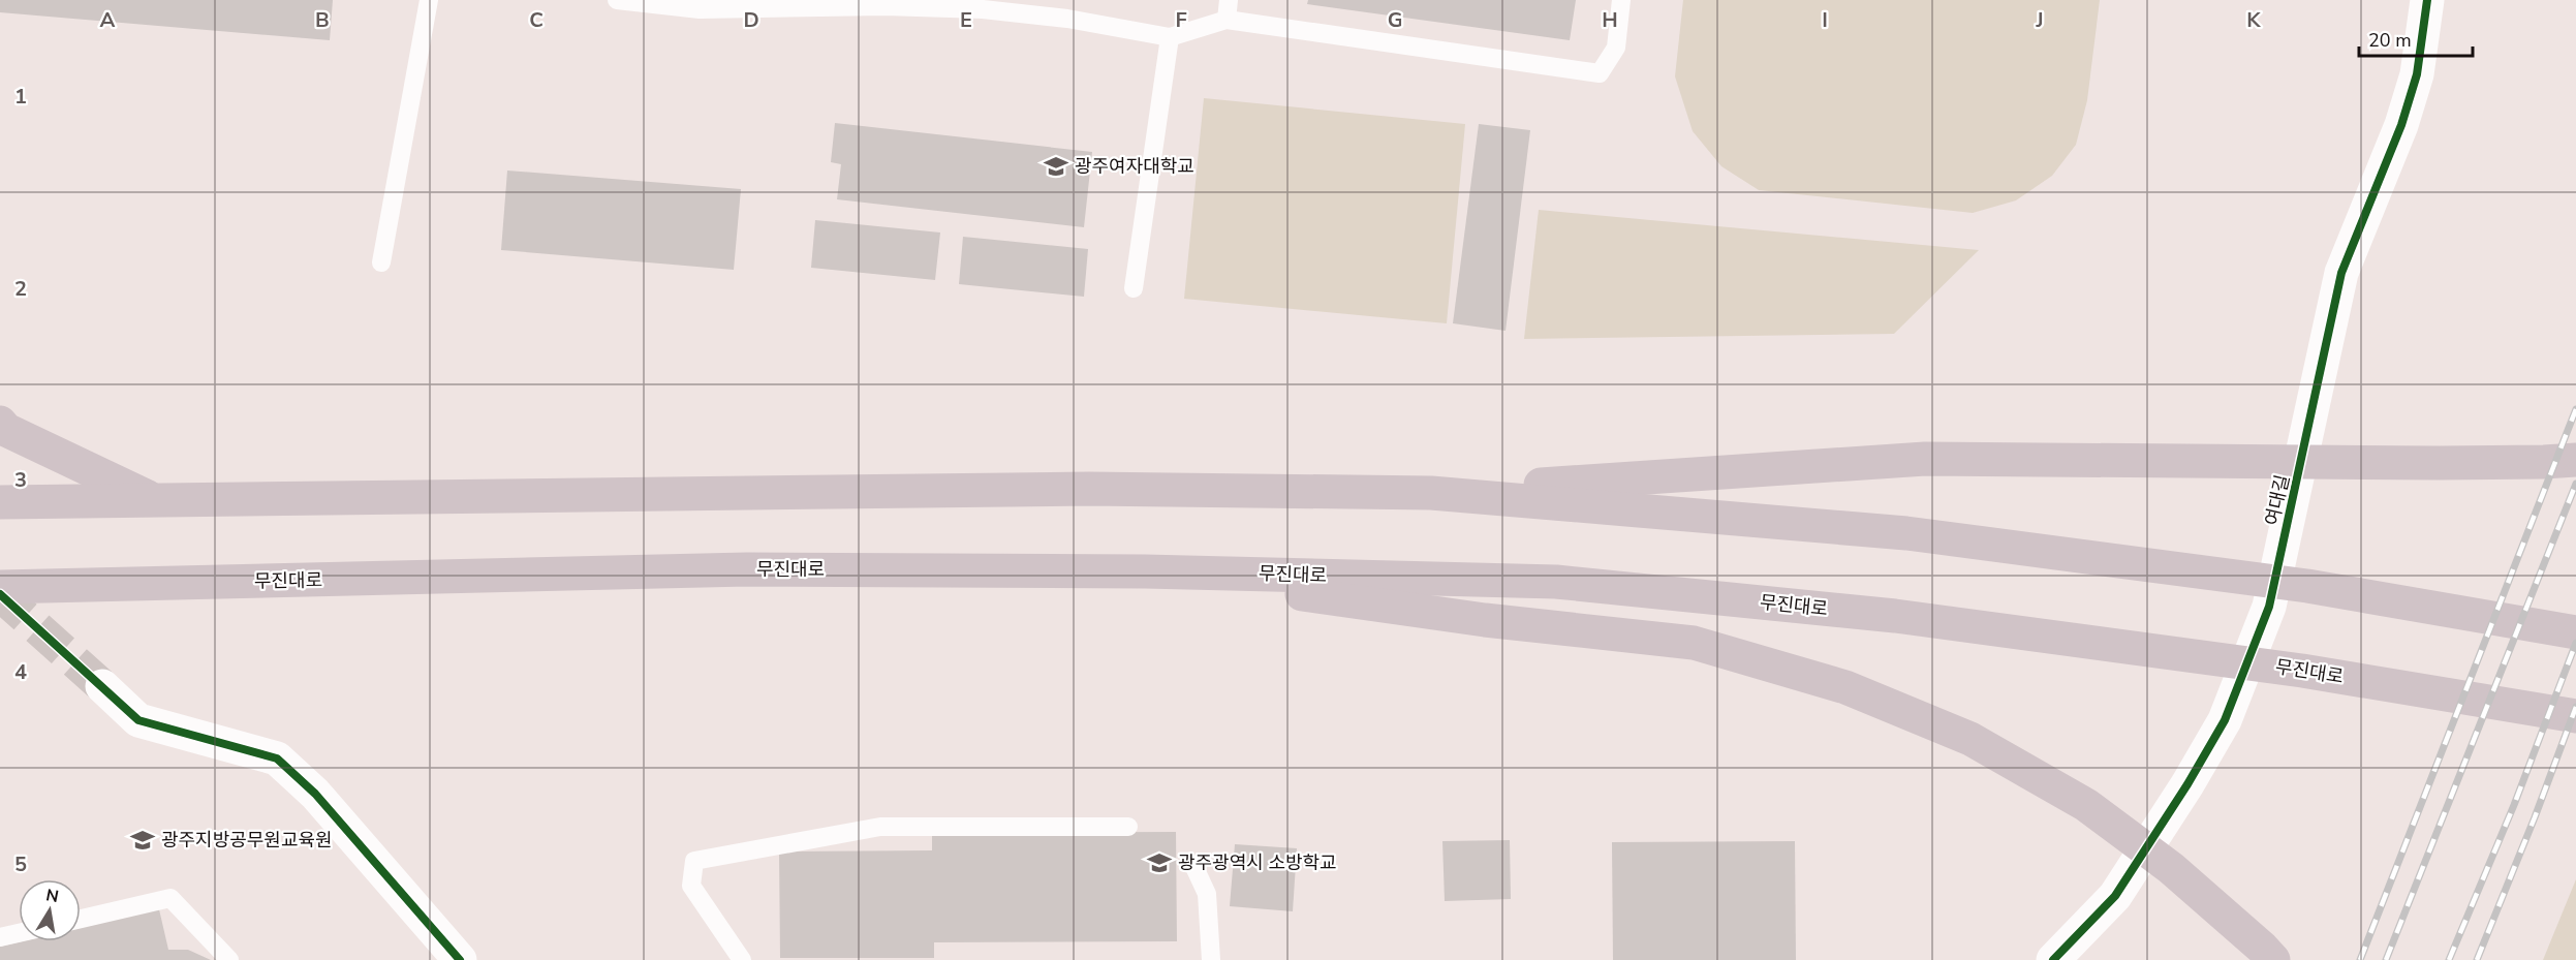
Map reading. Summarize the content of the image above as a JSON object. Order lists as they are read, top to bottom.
{
  "streets": {
    "highway": ["무진대로"],
    "street": ["여대길"]
  },
  "places": {
    "school or university": ["광주여자대학교", "광주지방공무원교육원", "광주광역시 소방학교"]
  },
  "scale_bar": "20 m",
  "north": "top",
  "grid": {
    "columns": [
      "A",
      "B",
      "C",
      "D",
      "E",
      "F",
      "G",
      "H",
      "I",
      "J",
      "K"
    ],
    "rows": [
      "1",
      "2",
      "3",
      "4",
      "5"
    ]
  }
}
